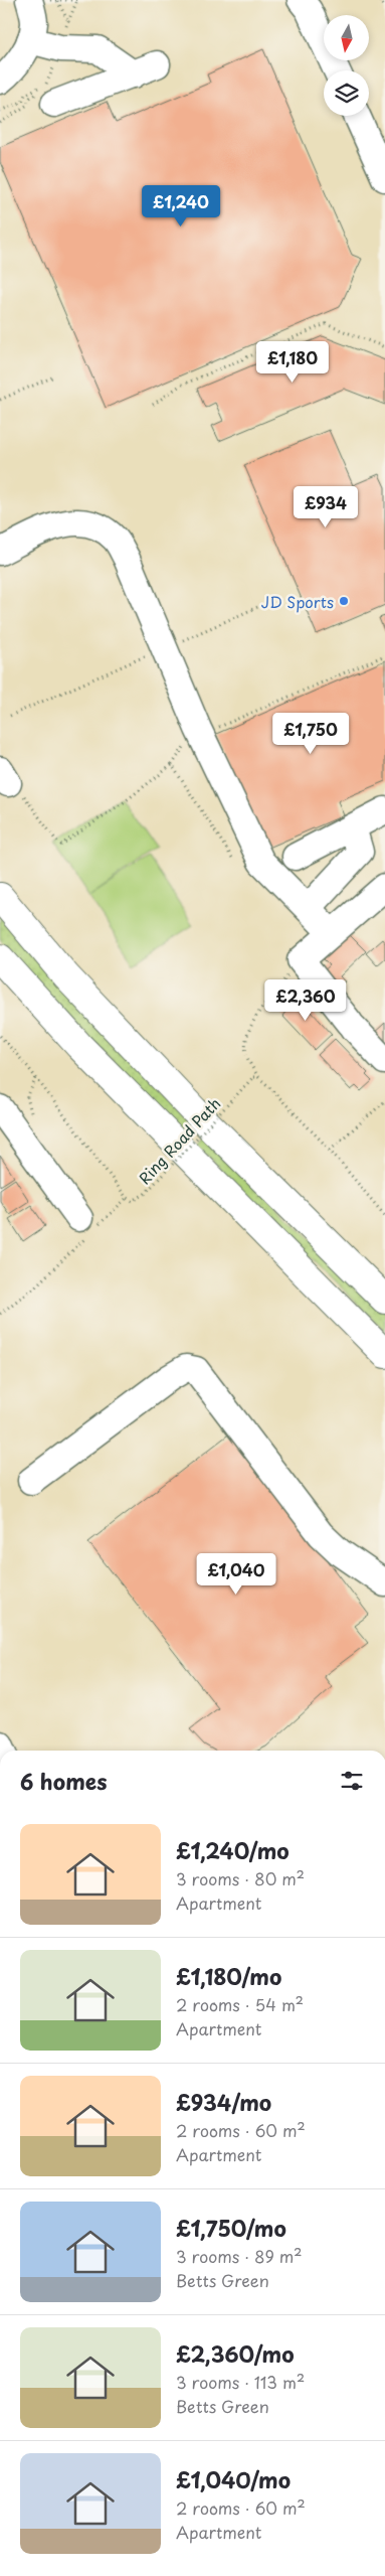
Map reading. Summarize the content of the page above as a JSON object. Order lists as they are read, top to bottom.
{
  "streets": {
    "path": ["Ring Road Path"]
  },
  "places": ["JD Sports"],
  "north": "bottom",
  "page": {
    "price": [
      "£1,240",
      "£1,180",
      "£934",
      "£1,750",
      "£2,360",
      "£1,040"
    ],
    "heading": "6 homes",
    "list": [
      {
        "name": "£1,240/mo",
        "note": "3 rooms · 80 m² · Apartment"
      },
      {
        "name": "£1,180/mo",
        "note": "2 rooms · 54 m² · Apartment"
      },
      {
        "name": "£934/mo",
        "note": "2 rooms · 60 m² · Apartment"
      },
      {
        "name": "£1,750/mo",
        "note": "3 rooms · 89 m² · Betts Green"
      },
      {
        "name": "£2,360/mo",
        "note": "3 rooms · 113 m² · Betts Green"
      },
      {
        "name": "£1,040/mo",
        "note": "2 rooms · 60 m² · Apartment"
      }
    ]
  }
}
